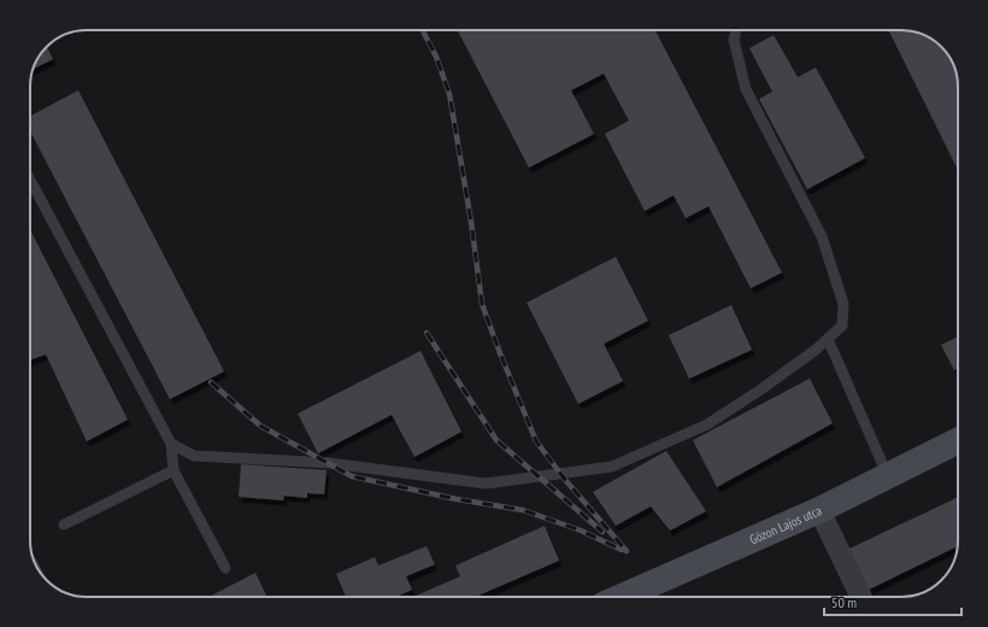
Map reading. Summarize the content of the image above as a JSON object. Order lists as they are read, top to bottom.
{
  "streets": {
    "street": ["Gózon Lajos utca"]
  },
  "scale_bar": "50 m"
}
